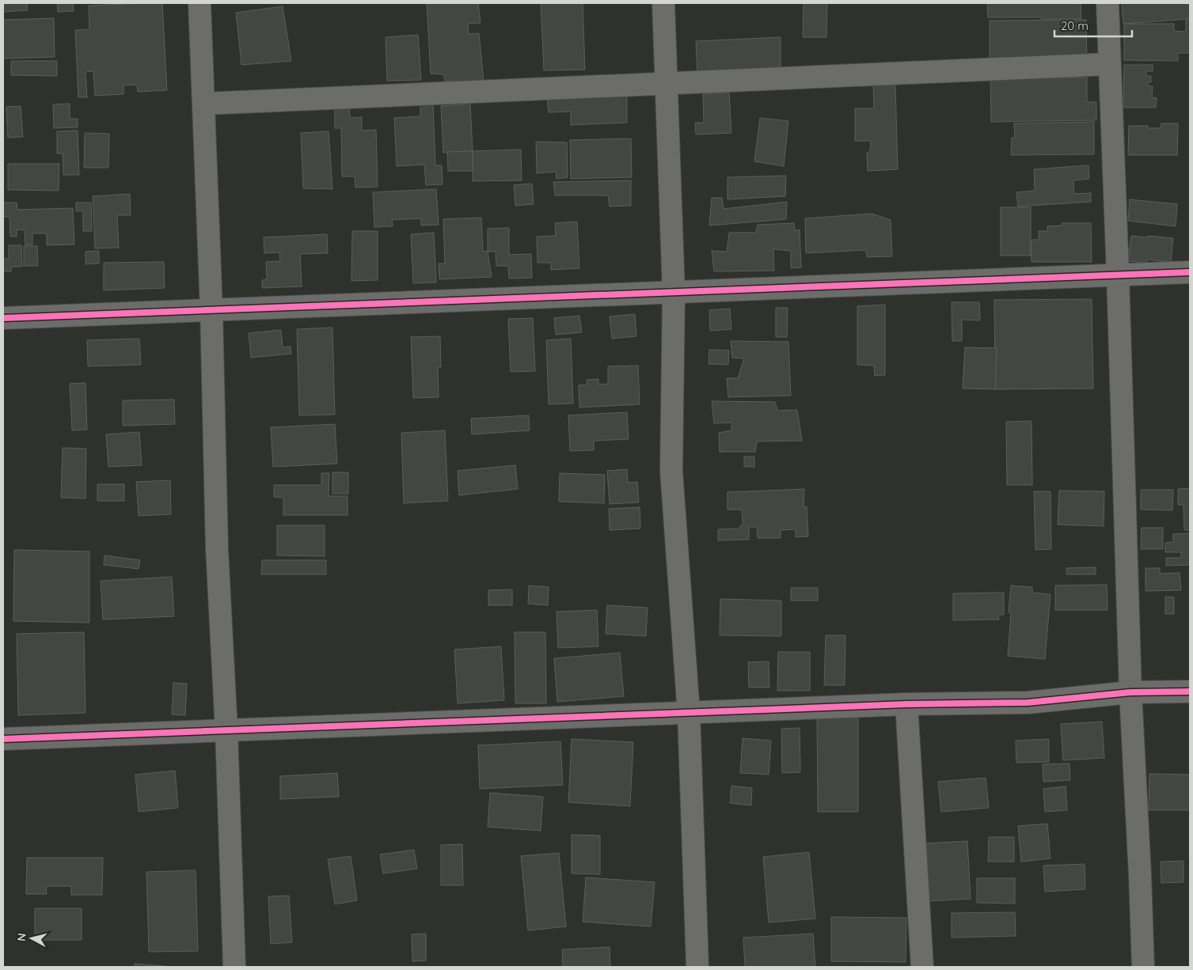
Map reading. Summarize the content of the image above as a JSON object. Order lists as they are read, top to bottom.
{
  "scale_bar": "20 m",
  "north": "left"
}
